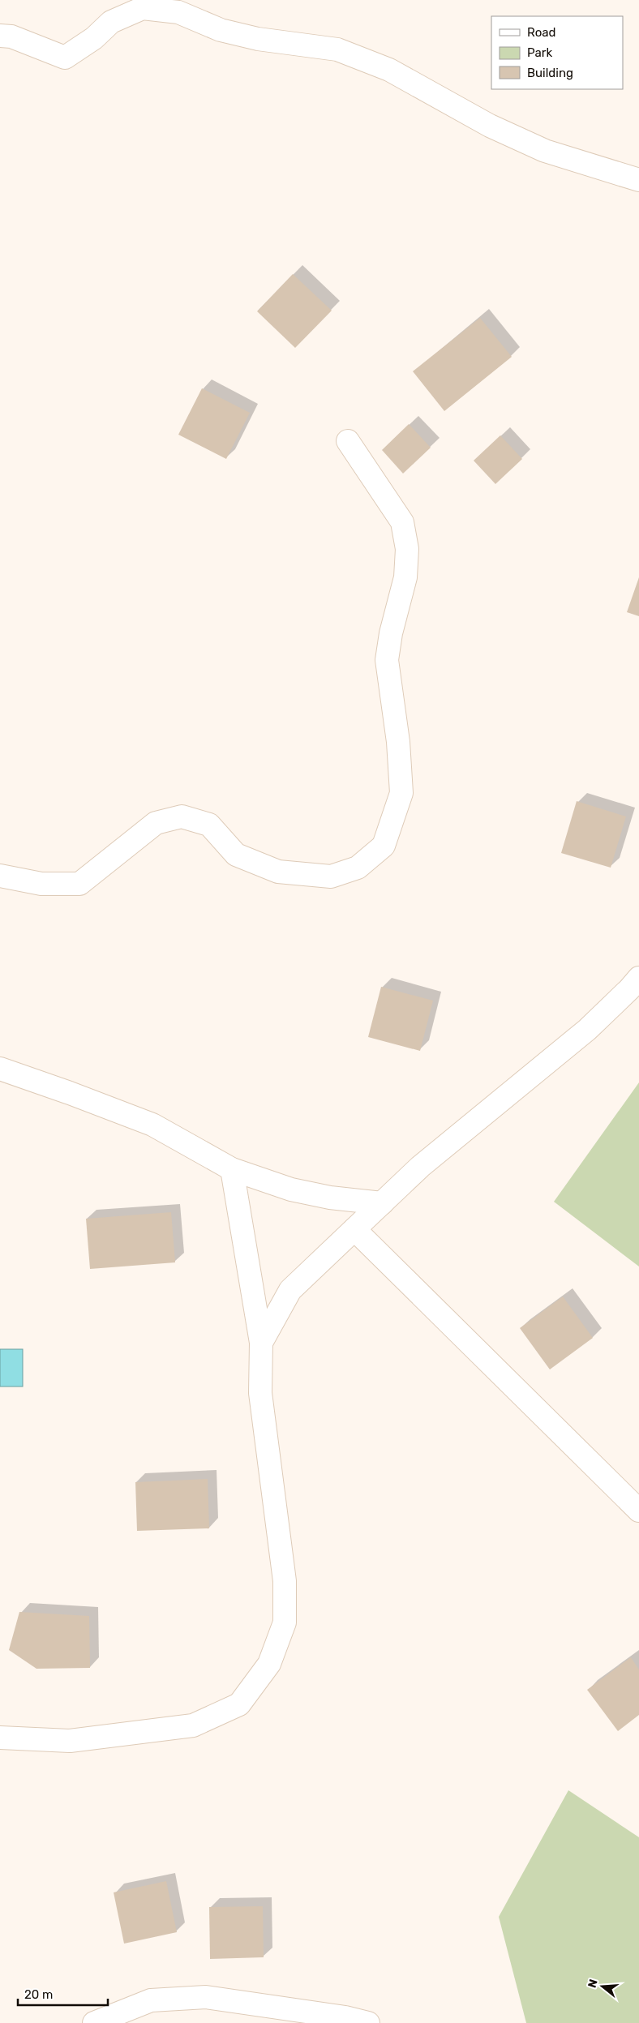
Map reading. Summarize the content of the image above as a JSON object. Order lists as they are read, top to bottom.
{
  "legend": ["Road", "Park", "Building"],
  "scale_bar": "20 m",
  "north": "left"
}
